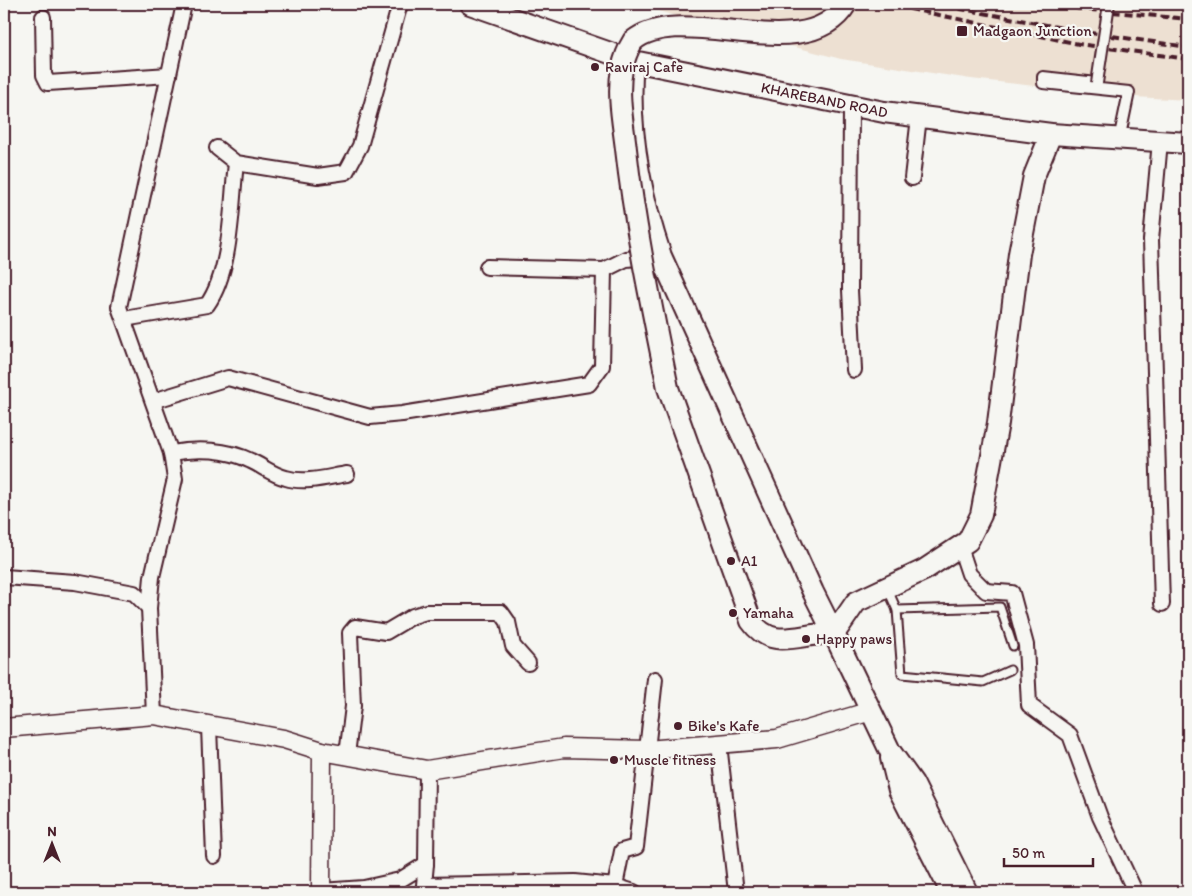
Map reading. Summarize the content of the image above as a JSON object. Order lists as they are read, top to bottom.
{
  "streets": {
    "main road": ["KHAREBAND ROAD"]
  },
  "places": {
    "transit": ["Madgaon Junction"],
    "other": [
      "Raviraj Cafe",
      "A1",
      "Yamaha",
      "Happy paws",
      "Bike's Kafe",
      "Muscle fitness"
    ]
  },
  "scale_bar": "50 m",
  "north": "top"
}
